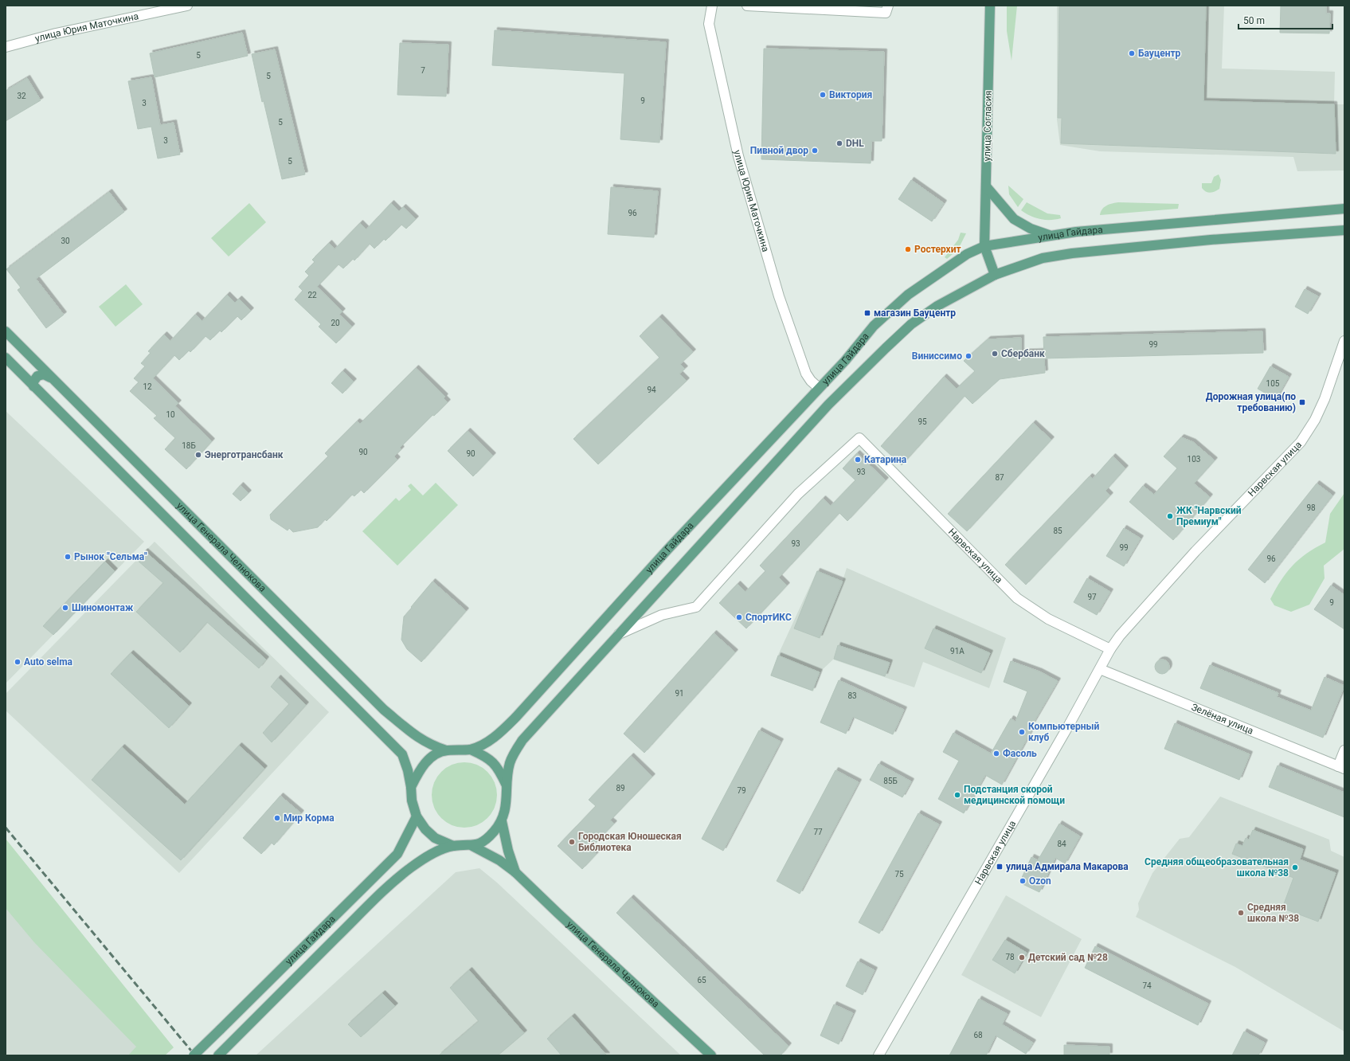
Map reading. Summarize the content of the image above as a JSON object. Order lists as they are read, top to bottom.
{
  "streets": {
    "main road": ["улица Согласия", "улица Гайдара", "улица Генерала Челнокова"],
    "street": ["улица Юрия Маточкина", "Нарвская улица", "Зелёная улица"]
  },
  "crossings": [
    ["улица Юрия Маточкина", "улица Гайдара"],
    ["улица Согласия", "улица Гайдара"],
    ["улица Гайдара", "Нарвская улица"],
    ["улица Гайдара", "улица Генерала Челнокова"],
    ["Нарвская улица", "Зелёная улица"]
  ],
  "places": {
    "other": [
      "Бауцентр",
      "Виктория",
      "DHL",
      "Пивной двор",
      "Ростерхит",
      "Сбербанк",
      "Виниссимо",
      "Энерготрансбанк",
      "Катарина",
      "ЖК \"Нарвский Премиум\"",
      "Рынок \"Сельма\"",
      "Шиномонтаж",
      "СпортИКС",
      "Auto selma",
      "Компьютерный клуб",
      "Фасоль",
      "Подстанция скорой медицинской помощи",
      "Мир Корма",
      "Городская Юношеская Библиотека",
      "Средняя общеобразовательная школа №38",
      "Ozon",
      "Средняя школа №38",
      "Детский сад №28"
    ],
    "transit": ["магазин Бауцентр", "Дорожная улица(по требованию)", "улица Адмирала Макарова"]
  },
  "house_numbers": [
    "5",
    "7",
    "5",
    "32",
    "9",
    "3",
    "5",
    "3",
    "5",
    "96",
    "30",
    "22",
    "20",
    "99",
    "105",
    "12",
    "94",
    "10",
    "95",
    "18Б",
    "90",
    "90",
    "103",
    "93",
    "87",
    "98",
    "85",
    "93",
    "99",
    "96",
    "97",
    "9",
    "91А",
    "91",
    "83",
    "85Б",
    "89",
    "79",
    "77",
    "84",
    "75",
    "78",
    "65",
    "74",
    "68"
  ],
  "scale_bar": "50 m"
}
